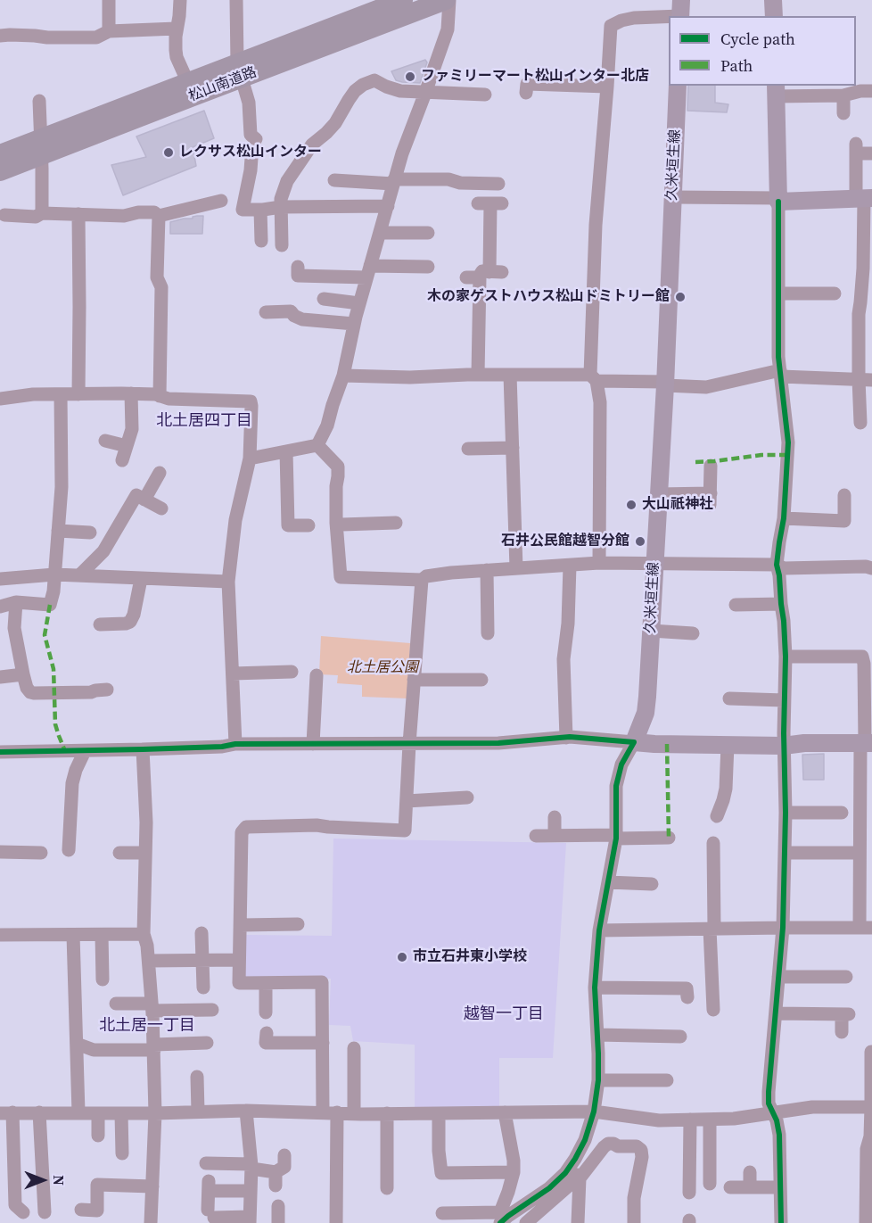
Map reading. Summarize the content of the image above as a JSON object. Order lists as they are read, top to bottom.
{
  "streets": {
    "highway": ["松山南道路"],
    "main road": ["久米垣生線"]
  },
  "districts": ["北土居四丁目", "越智一丁目", "北土居一丁目"],
  "parks": ["北土居公園"],
  "places": [
    "ファミリーマート松山インター北店",
    "レクサス松山インター",
    "木の家ゲストハウス松山ドミトリー館",
    "大山祇神社",
    "石井公民館越智分館",
    "市立石井東小学校"
  ],
  "legend": ["Cycle path", "Path"],
  "north": "right"
}
